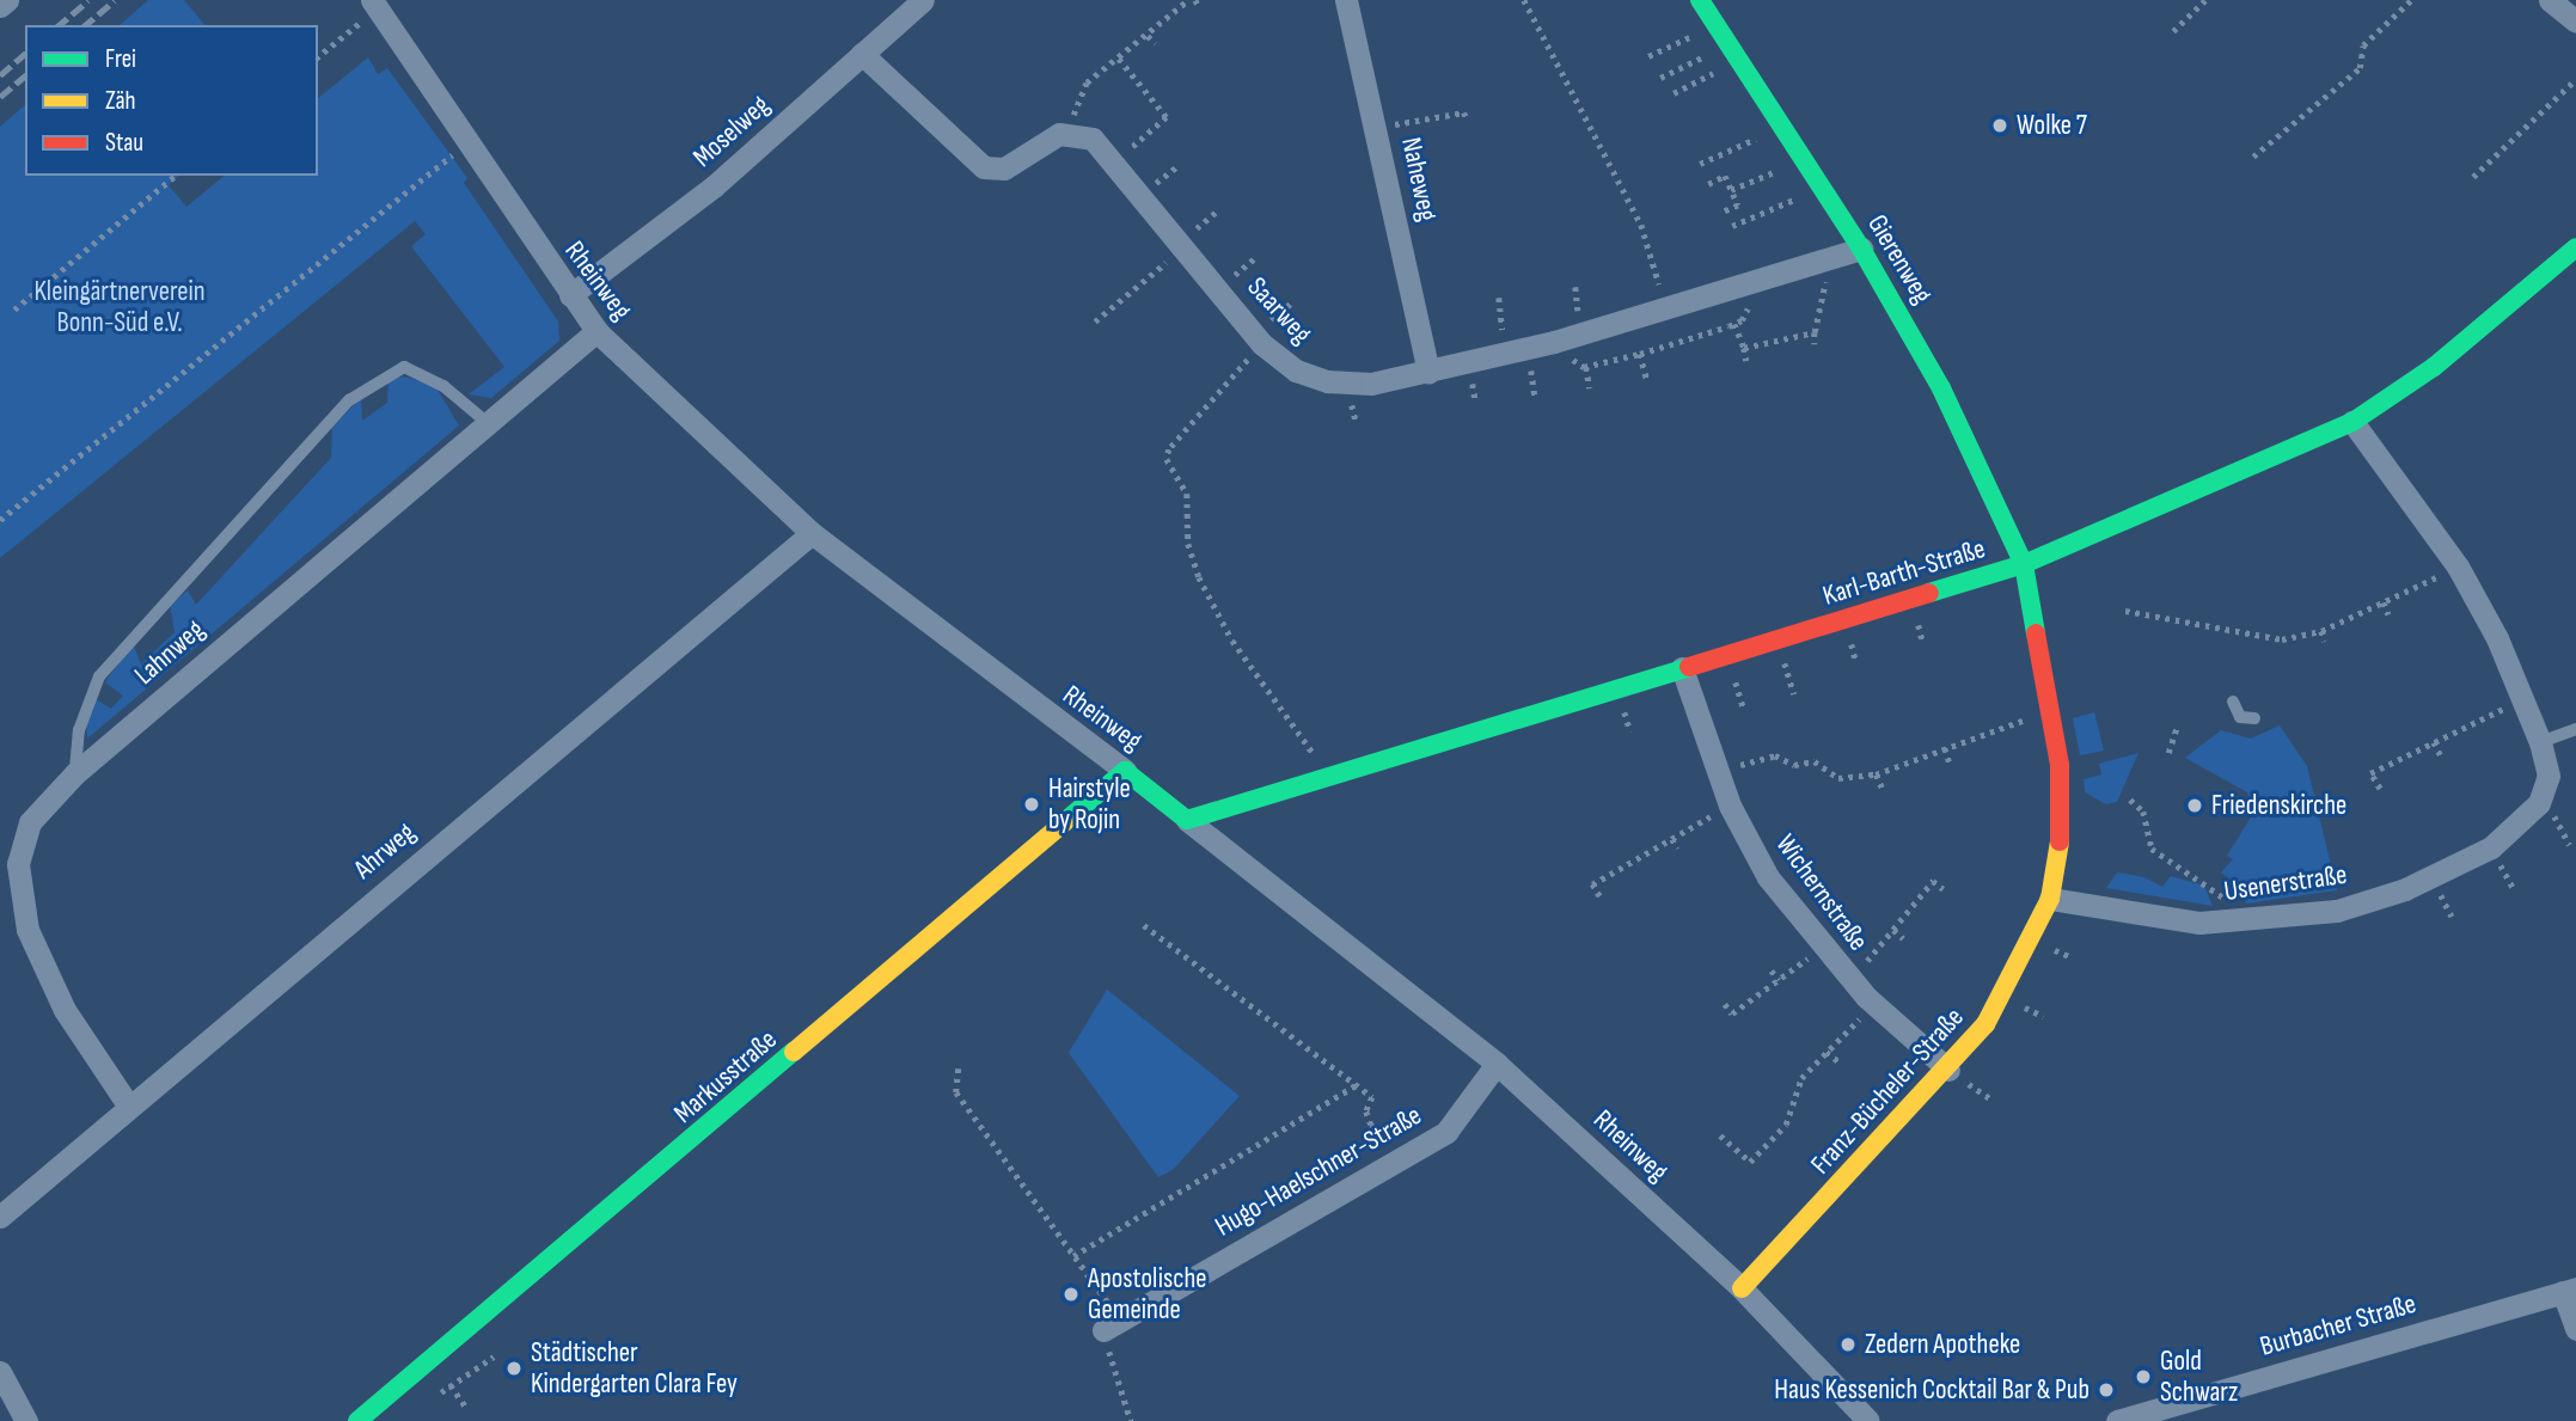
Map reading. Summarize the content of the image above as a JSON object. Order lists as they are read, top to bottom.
{
  "streets": {
    "street": [
      "Moselweg",
      "Naheweg",
      "Gierenweg",
      "Rheinweg",
      "Saarweg",
      "Karl-Barth-Straße",
      "Lahnweg",
      "Ahrweg",
      "Usenerstraße",
      "Wichernstraße",
      "Markusstraße",
      "Franz-Bücheler-Straße",
      "Hugo-Haelschner-Straße",
      "Burbacher Straße"
    ]
  },
  "crossings": [
    ["Moselweg", "Rheinweg"],
    ["Naheweg", "Saarweg"],
    ["Gierenweg", "Saarweg"],
    ["Gierenweg", "Karl-Barth-Straße"],
    ["Gierenweg", "Franz-Bücheler-Straße"],
    ["Rheinweg", "Karl-Barth-Straße"],
    ["Rheinweg", "Lahnweg"],
    ["Rheinweg", "Ahrweg"],
    ["Rheinweg", "Markusstraße"],
    ["Rheinweg", "Franz-Bücheler-Straße"],
    ["Rheinweg", "Hugo-Haelschner-Straße"],
    ["Karl-Barth-Straße", "Usenerstraße"],
    ["Karl-Barth-Straße", "Wichernstraße"],
    ["Karl-Barth-Straße", "Franz-Bücheler-Straße"],
    ["Lahnweg", "Ahrweg"],
    ["Usenerstraße", "Franz-Bücheler-Straße"],
    ["Wichernstraße", "Franz-Bücheler-Straße"]
  ],
  "parks": ["Kleingärtnerverein Bonn-Süd e.V."],
  "places": [
    "Wolke 7",
    "Hairstyle by Rojin",
    "Friedenskirche",
    "Apostolische Gemeinde",
    "Zedern Apotheke",
    "Städtischer Kindergarten Clara Fey",
    "Gold Schwarz",
    "Haus Kessenich Cocktail Bar & Pub"
  ],
  "legend": ["Frei", "Zäh", "Stau"]
}
